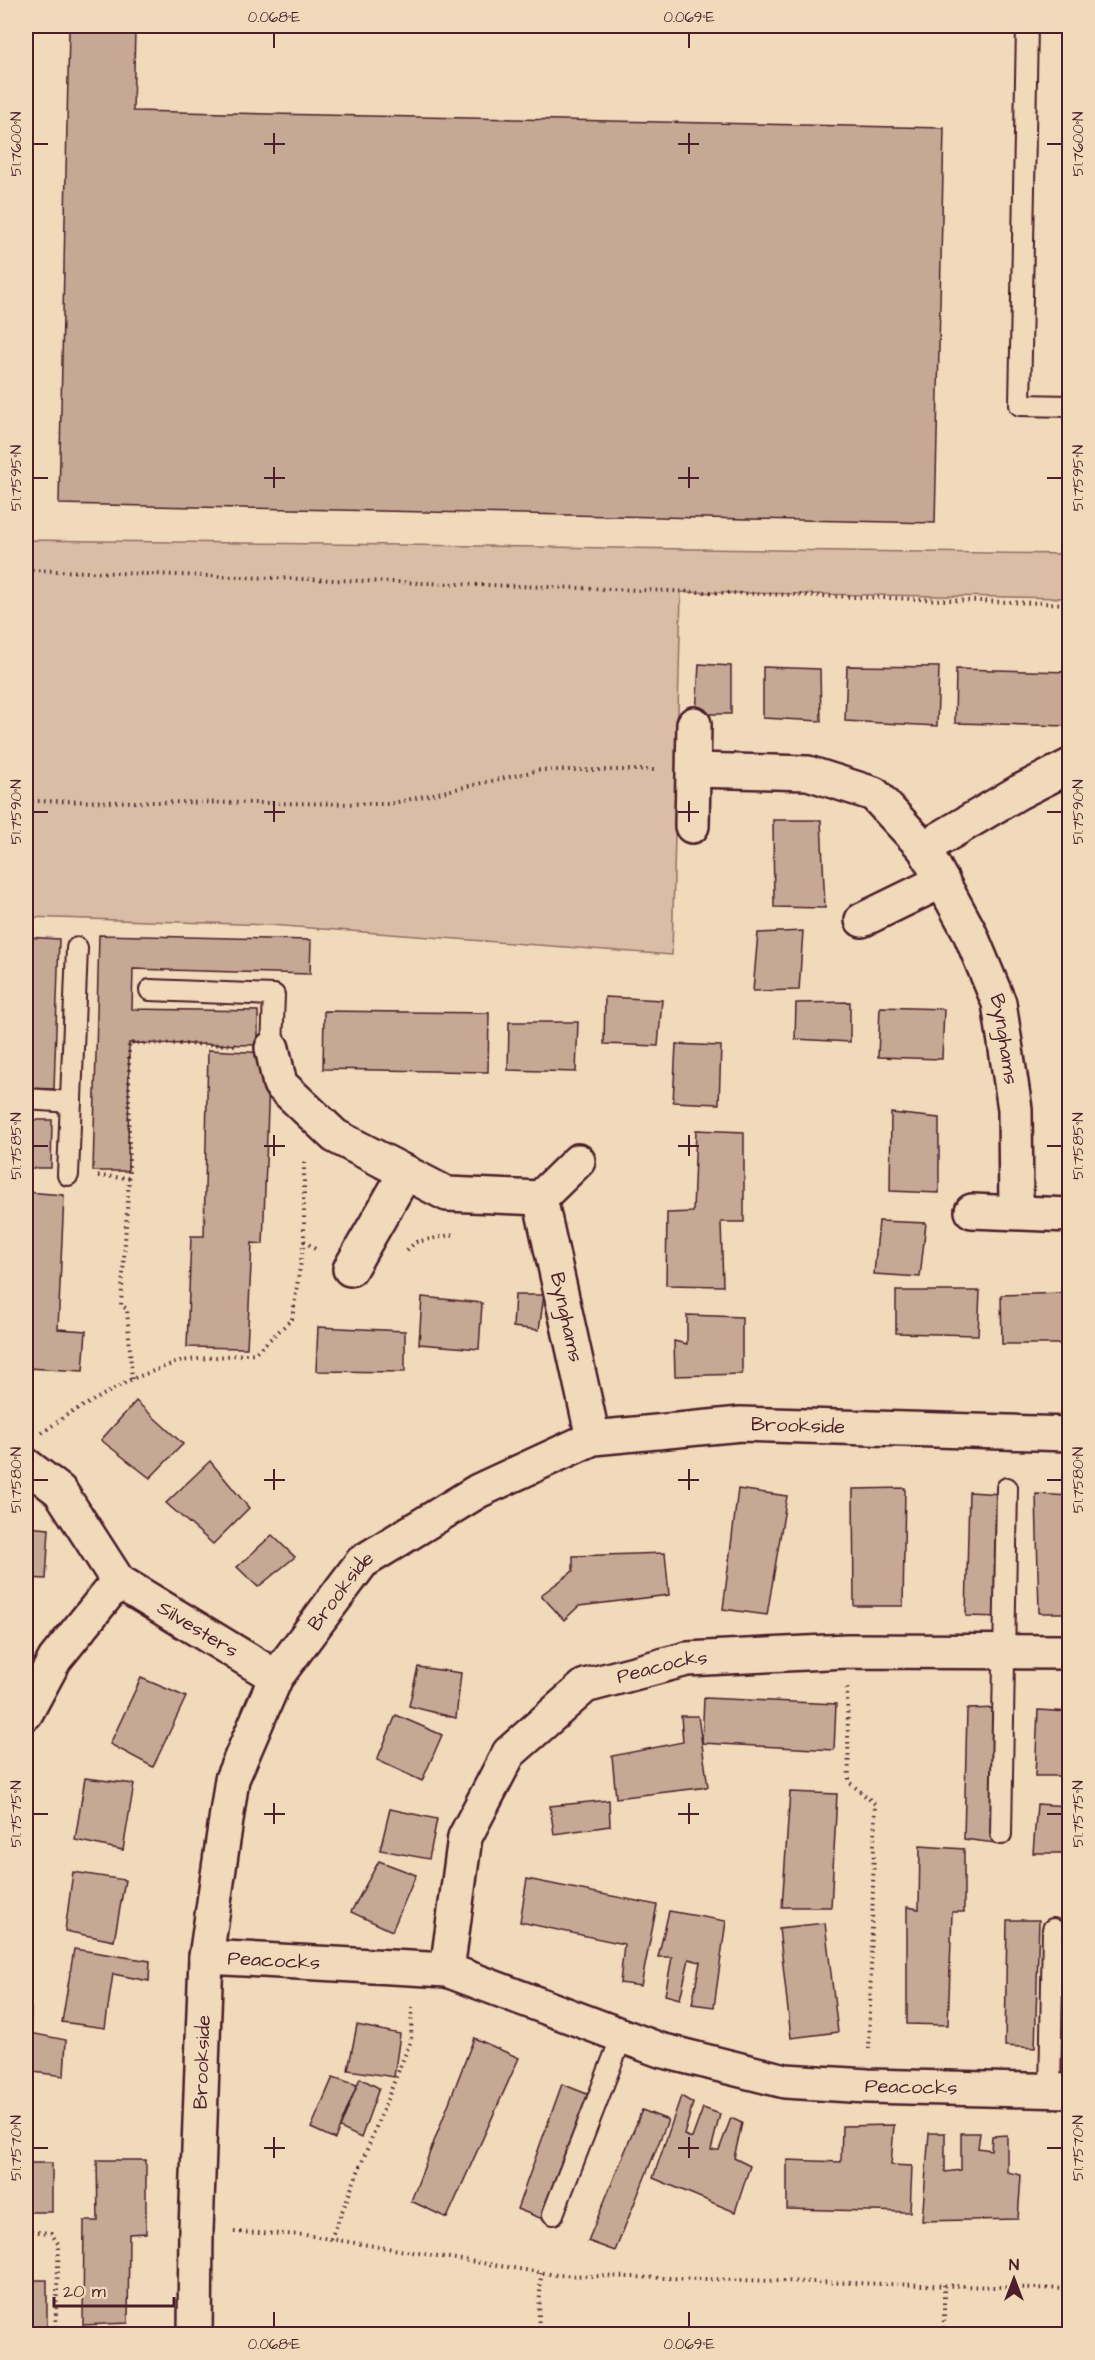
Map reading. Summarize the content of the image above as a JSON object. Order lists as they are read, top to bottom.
{
  "streets": {
    "street": [
      "Bynghams",
      "Brookside",
      "Silvesters",
      "Peacocks"
    ]
  },
  "crossings": [
    ["Bynghams", "Brookside"],
    ["Brookside", "Silvesters"],
    ["Brookside", "Peacocks"]
  ],
  "scale_bar": "20 m",
  "north": "top",
  "coordinates": [
    "0.068°E",
    "0.069°E",
    "51.7600°N",
    "51.7595°N",
    "51.7590°N",
    "51.7585°N",
    "51.7580°N",
    "51.7575°N",
    "51.7570°N"
  ]
}
